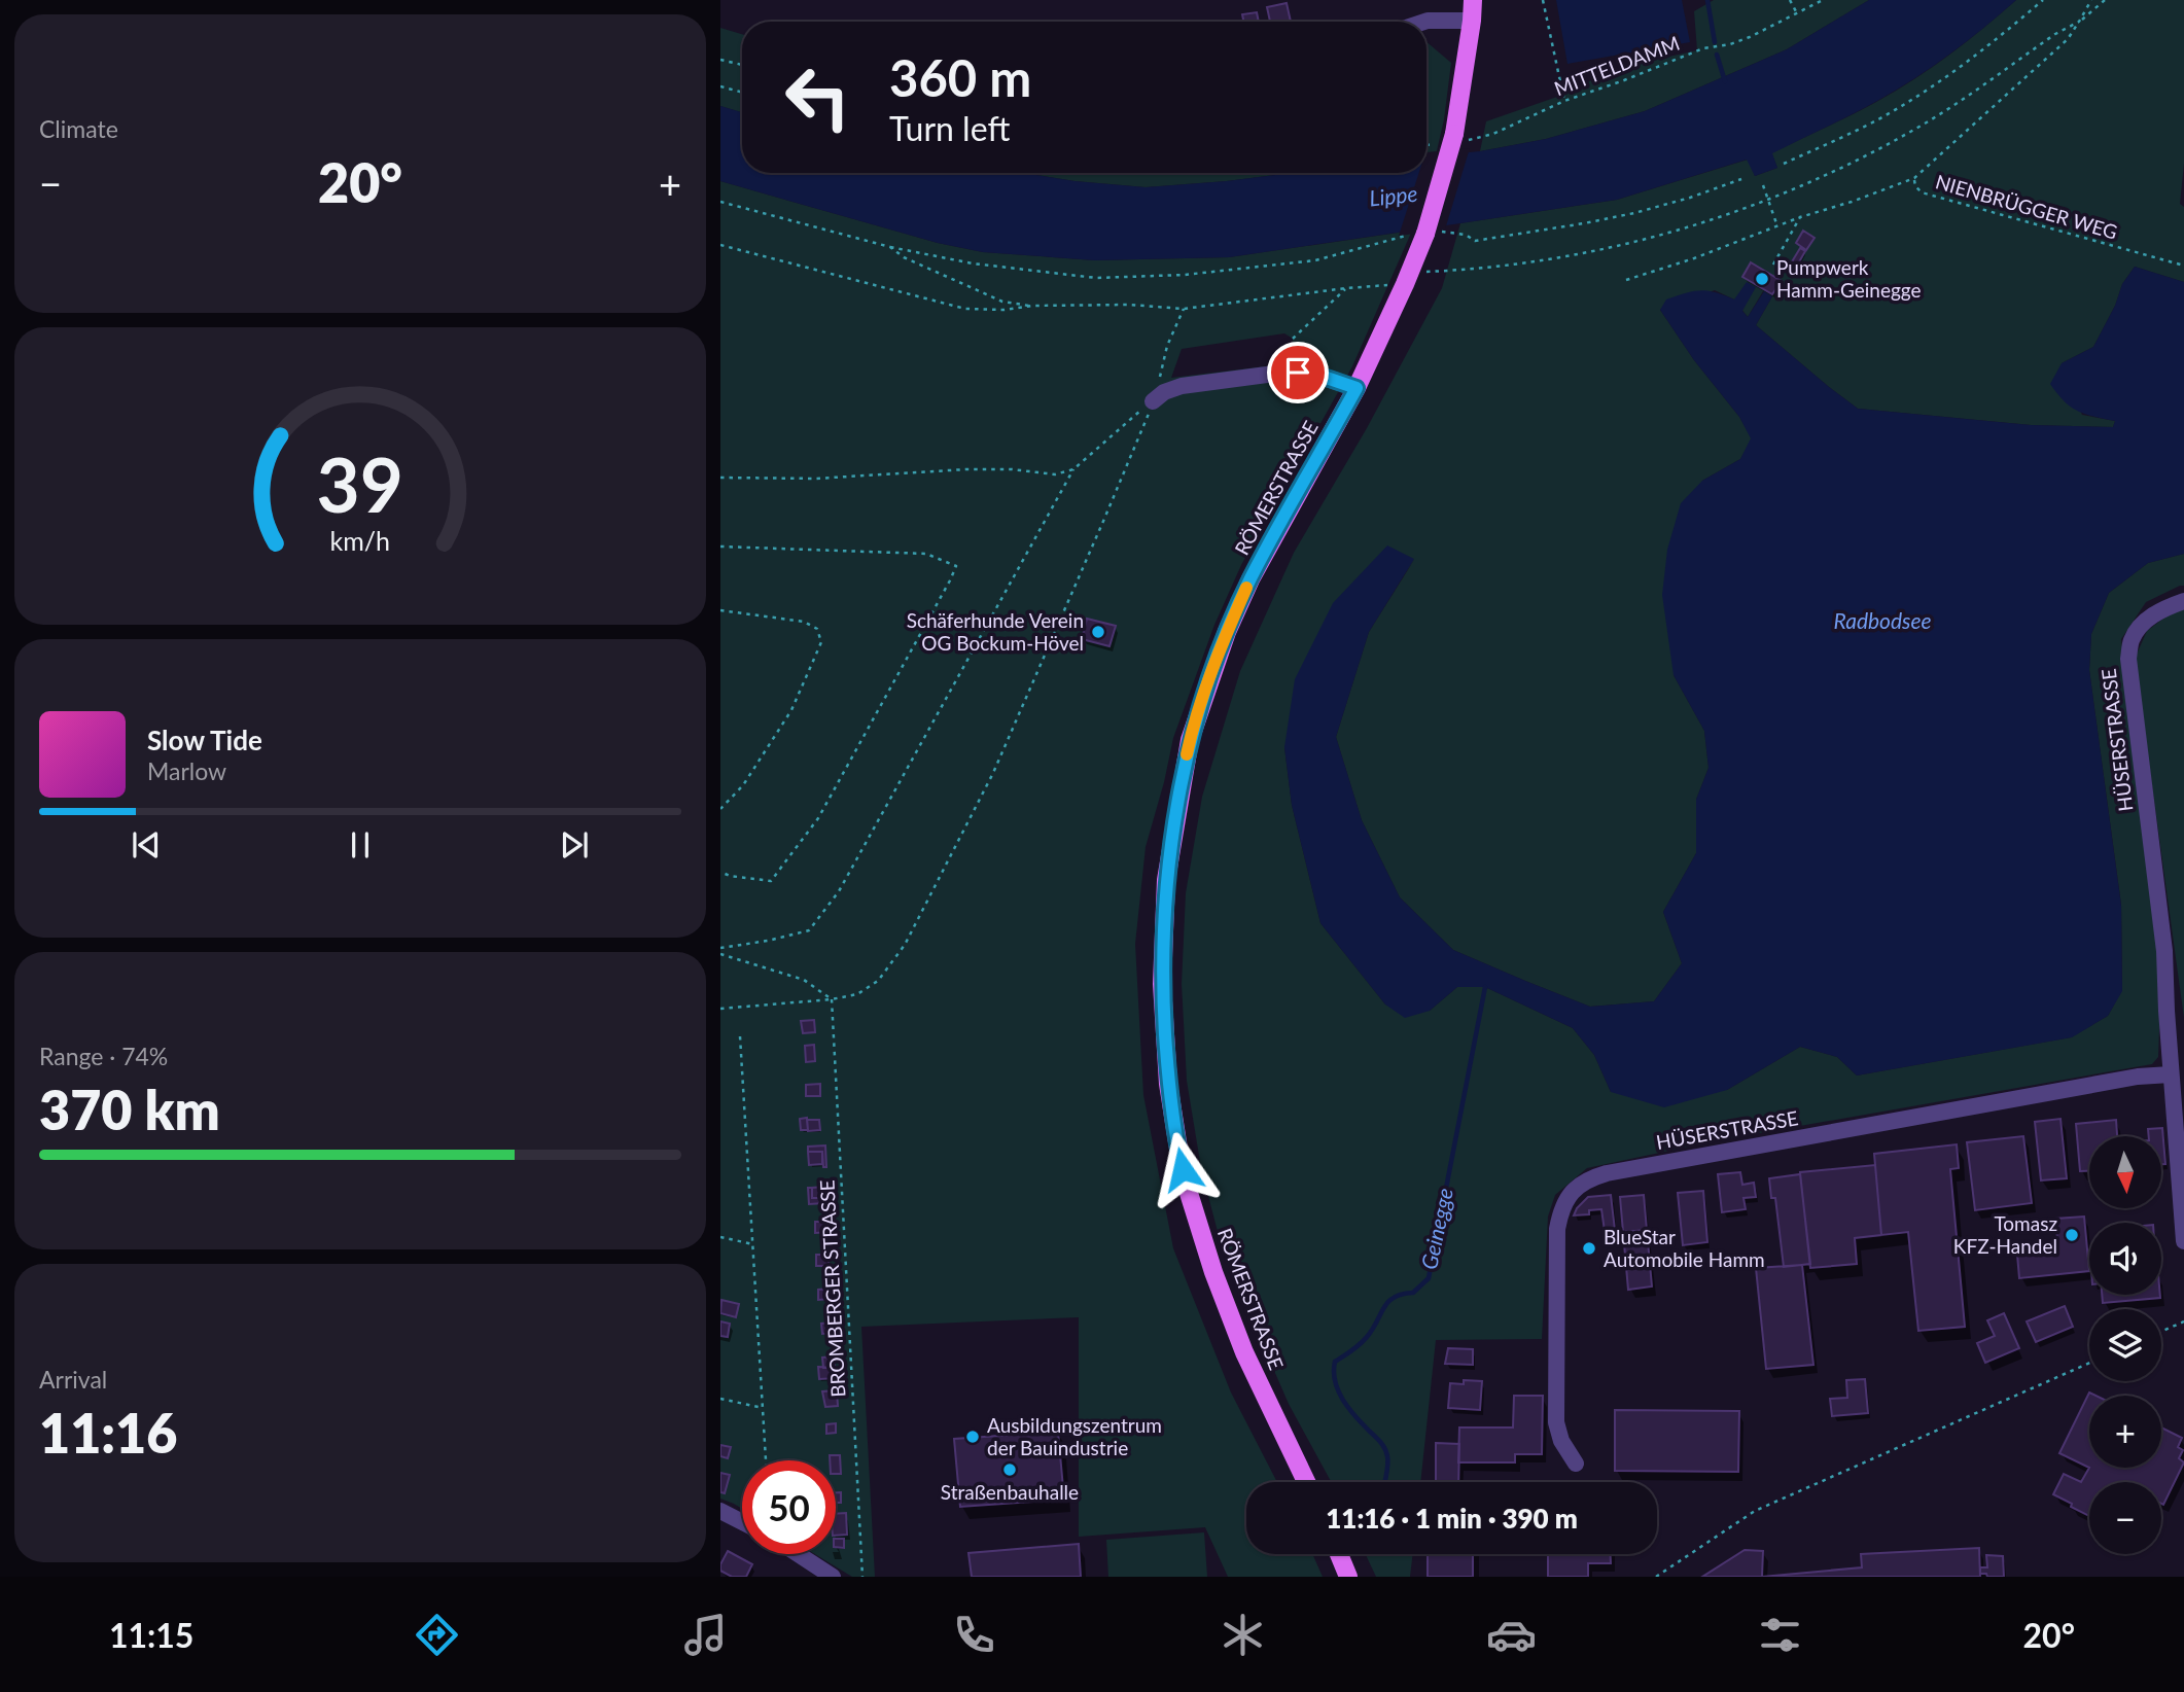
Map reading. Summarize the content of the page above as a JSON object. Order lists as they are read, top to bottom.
{
  "streets": {
    "main road": ["RÖMERSTRASSE"],
    "street": ["HÜSERSTRASSE"],
    "path": ["MITTELDAMM", "NIENBRÜGGER WEG", "BROMBERGER STRASSE"]
  },
  "crossings": [
    ["MITTELDAMM", "RÖMERSTRASSE"]
  ],
  "water": ["Lippe", "Radbodsee", "Geinegge"],
  "places": [
    "Pumpwerk Hamm-Geinegge",
    "Schäferhunde Verein OG Bockum-Hövel",
    "Tomasz KFZ-Handel",
    "BlueStar Automobile Hamm",
    "Ausbildungszentrum der Bauindustrie",
    "Straßenbauhalle"
  ],
  "north": "bottom",
  "page": {
    "tile": [
      "Climate",
      ["Range · 74%", "370 km"],
      ["Arrival", "11:16"]
    ],
    "turn": ["360 m", "Turn left"],
    "heat": ["−", "20°", "+"],
    "song": ["Slow Tide", "Marlow"],
    "map_buttons": ["+", "−"],
    "limit": "50",
    "trip": "11:16 · 1 min · 390 m",
    "tabs": ["11:15", "20°"],
    "gauge": ["39", "km/h"]
  }
}
